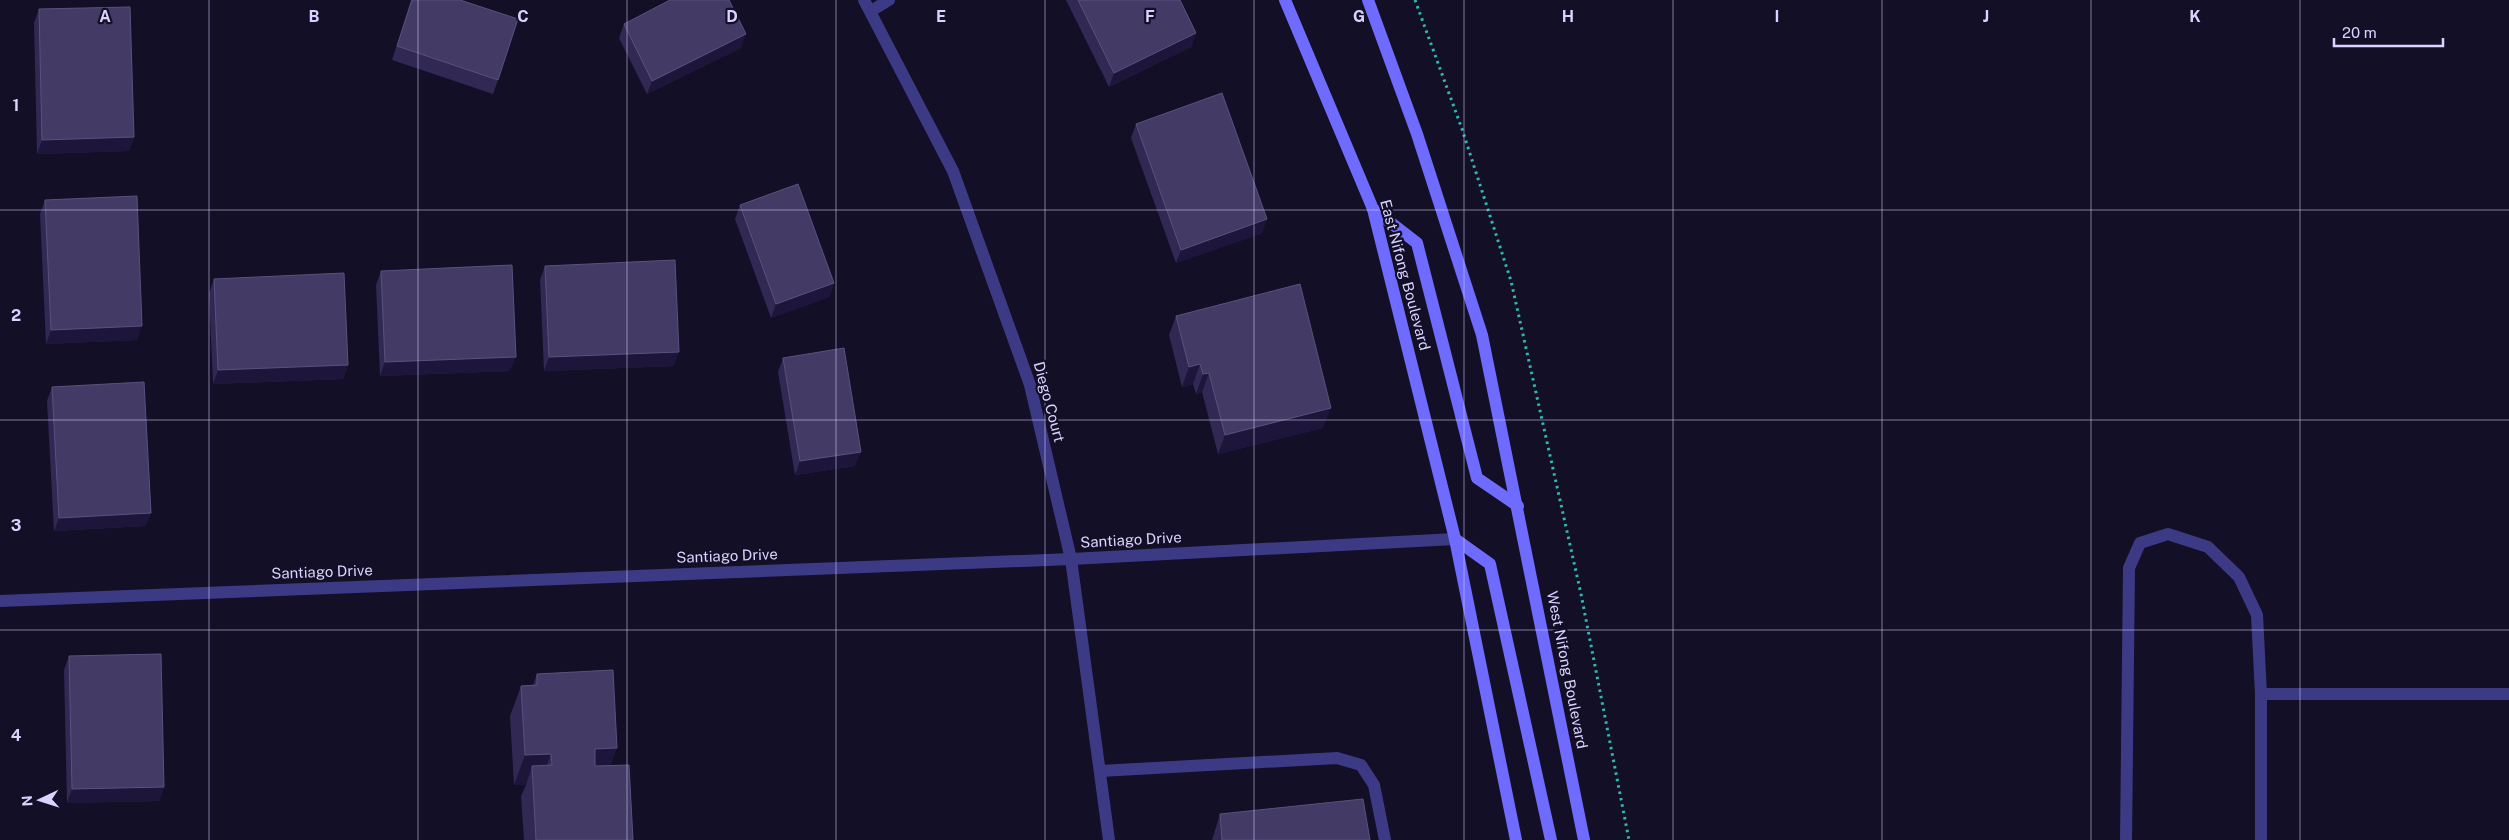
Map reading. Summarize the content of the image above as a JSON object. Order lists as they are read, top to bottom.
{
  "streets": {
    "main road": ["East Nifong Boulevard", "West Nifong Boulevard"],
    "street": ["Diego Court", "Santiago Drive"]
  },
  "crossings": [
    ["East Nifong Boulevard", "Santiago Drive"],
    ["Diego Court", "Santiago Drive"]
  ],
  "scale_bar": "20 m",
  "north": "left",
  "grid": {
    "columns": [
      "A",
      "B",
      "C",
      "D",
      "E",
      "F",
      "G",
      "H",
      "I",
      "J",
      "K"
    ],
    "rows": [
      "1",
      "2",
      "3",
      "4"
    ]
  }
}
